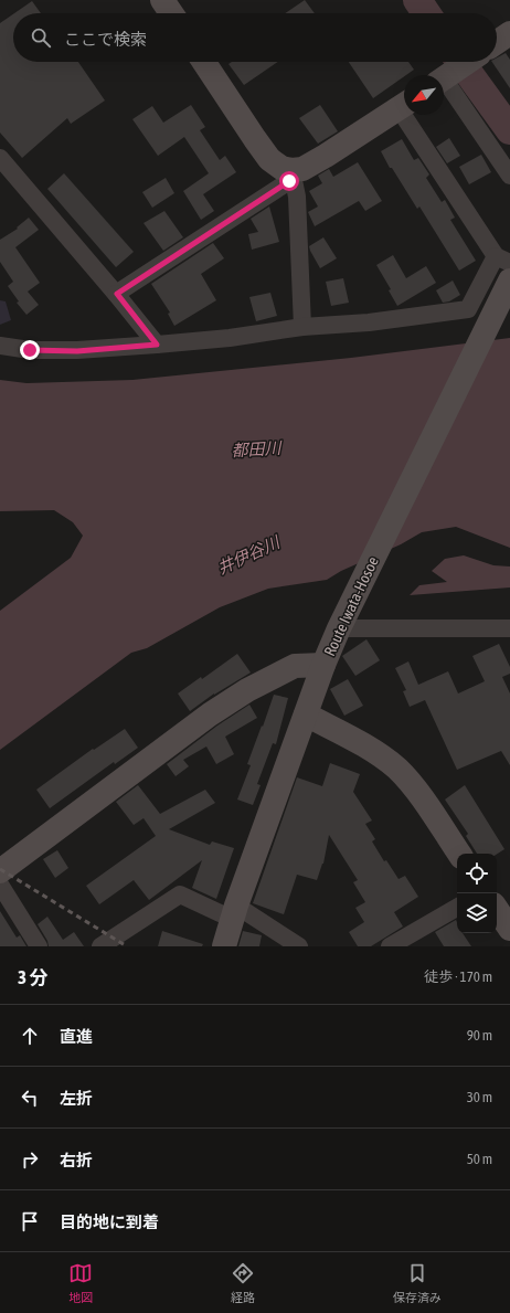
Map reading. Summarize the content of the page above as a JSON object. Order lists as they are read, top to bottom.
{
  "streets": {
    "street": ["Route Iwata-Hosoe"]
  },
  "water": ["都田川", "井伊谷川"],
  "north": "bottom left",
  "page": {
    "search": "ここで検索",
    "heading": ["3 分", "徒歩 · 170 m"],
    "list": [
      ["直進", "90 m"],
      ["左折", "30 m"],
      ["右折", "50 m"],
      "目的地に到着"
    ],
    "nav": ["地図", "経路", "保存済み"]
  }
}
